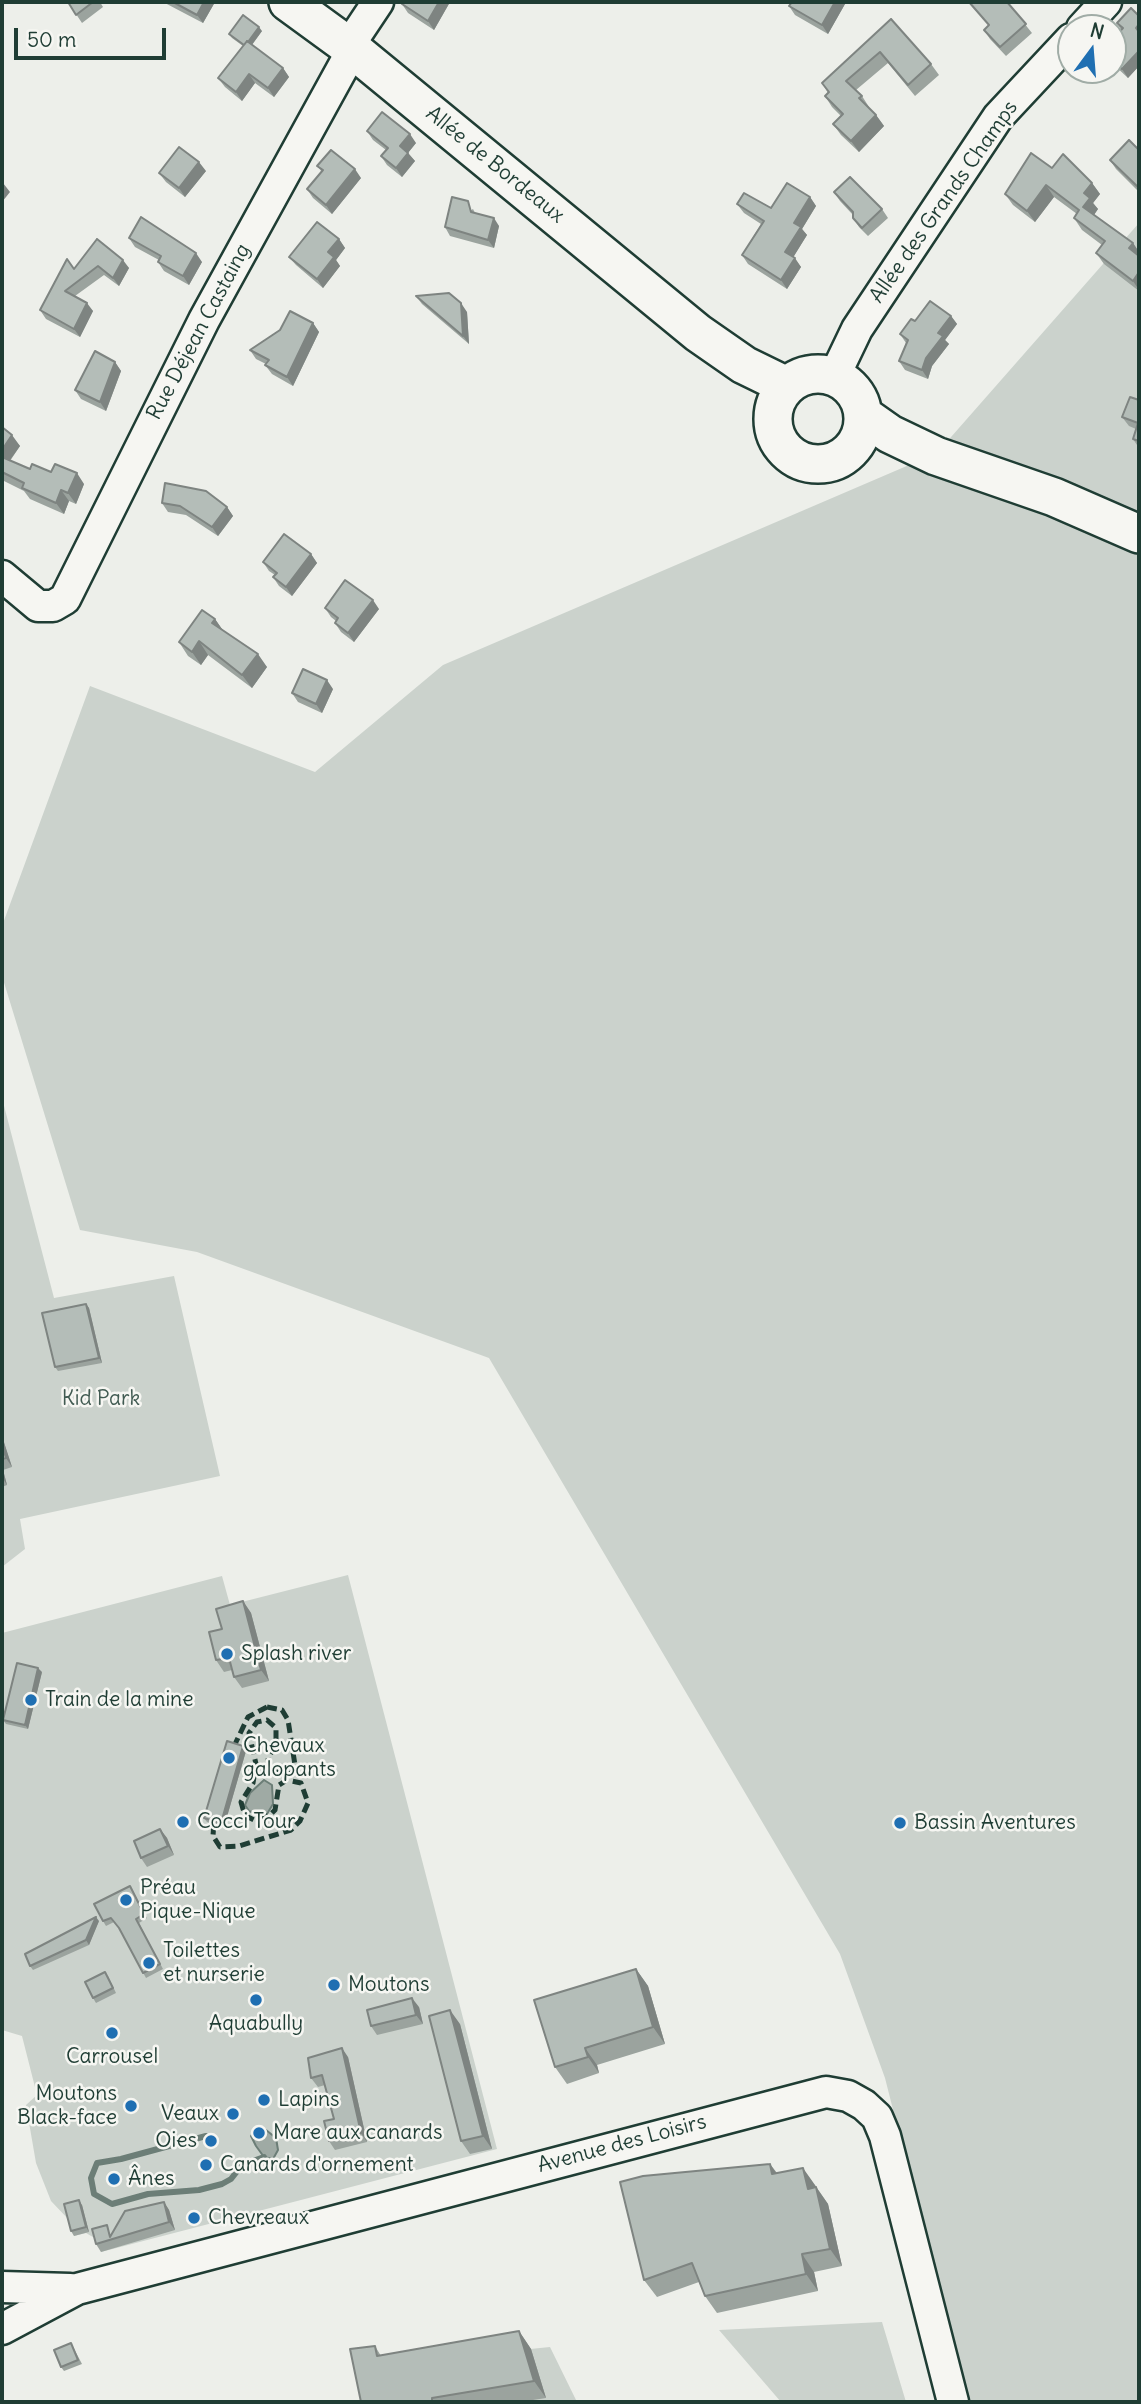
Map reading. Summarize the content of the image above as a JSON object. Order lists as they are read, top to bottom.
{
  "streets": {
    "main road": ["Allée de Bordeaux"],
    "street": ["Allée des Grands Champs", "Rue Déjean Castaing", "Avenue des Loisirs"]
  },
  "crossings": [
    ["Allée de Bordeaux", "Allée des Grands Champs"],
    ["Allée de Bordeaux", "Rue Déjean Castaing"]
  ],
  "parks": ["Kid Park"],
  "places": [
    "Splash river",
    "Train de la mine",
    "Chevaux galopants",
    "Cocci Tour",
    "Bassin Aventures",
    "Préau Pique-Nique",
    "Toilettes et nurserie",
    "Moutons",
    "Aquabully",
    "Carrousel",
    "Lapins",
    "Moutons Black-face",
    "Veaux",
    "Mare aux canards",
    "Oies",
    "Canards d'ornement",
    "Ânes",
    "Chevreaux"
  ],
  "scale_bar": "50 m",
  "north": "top"
}
